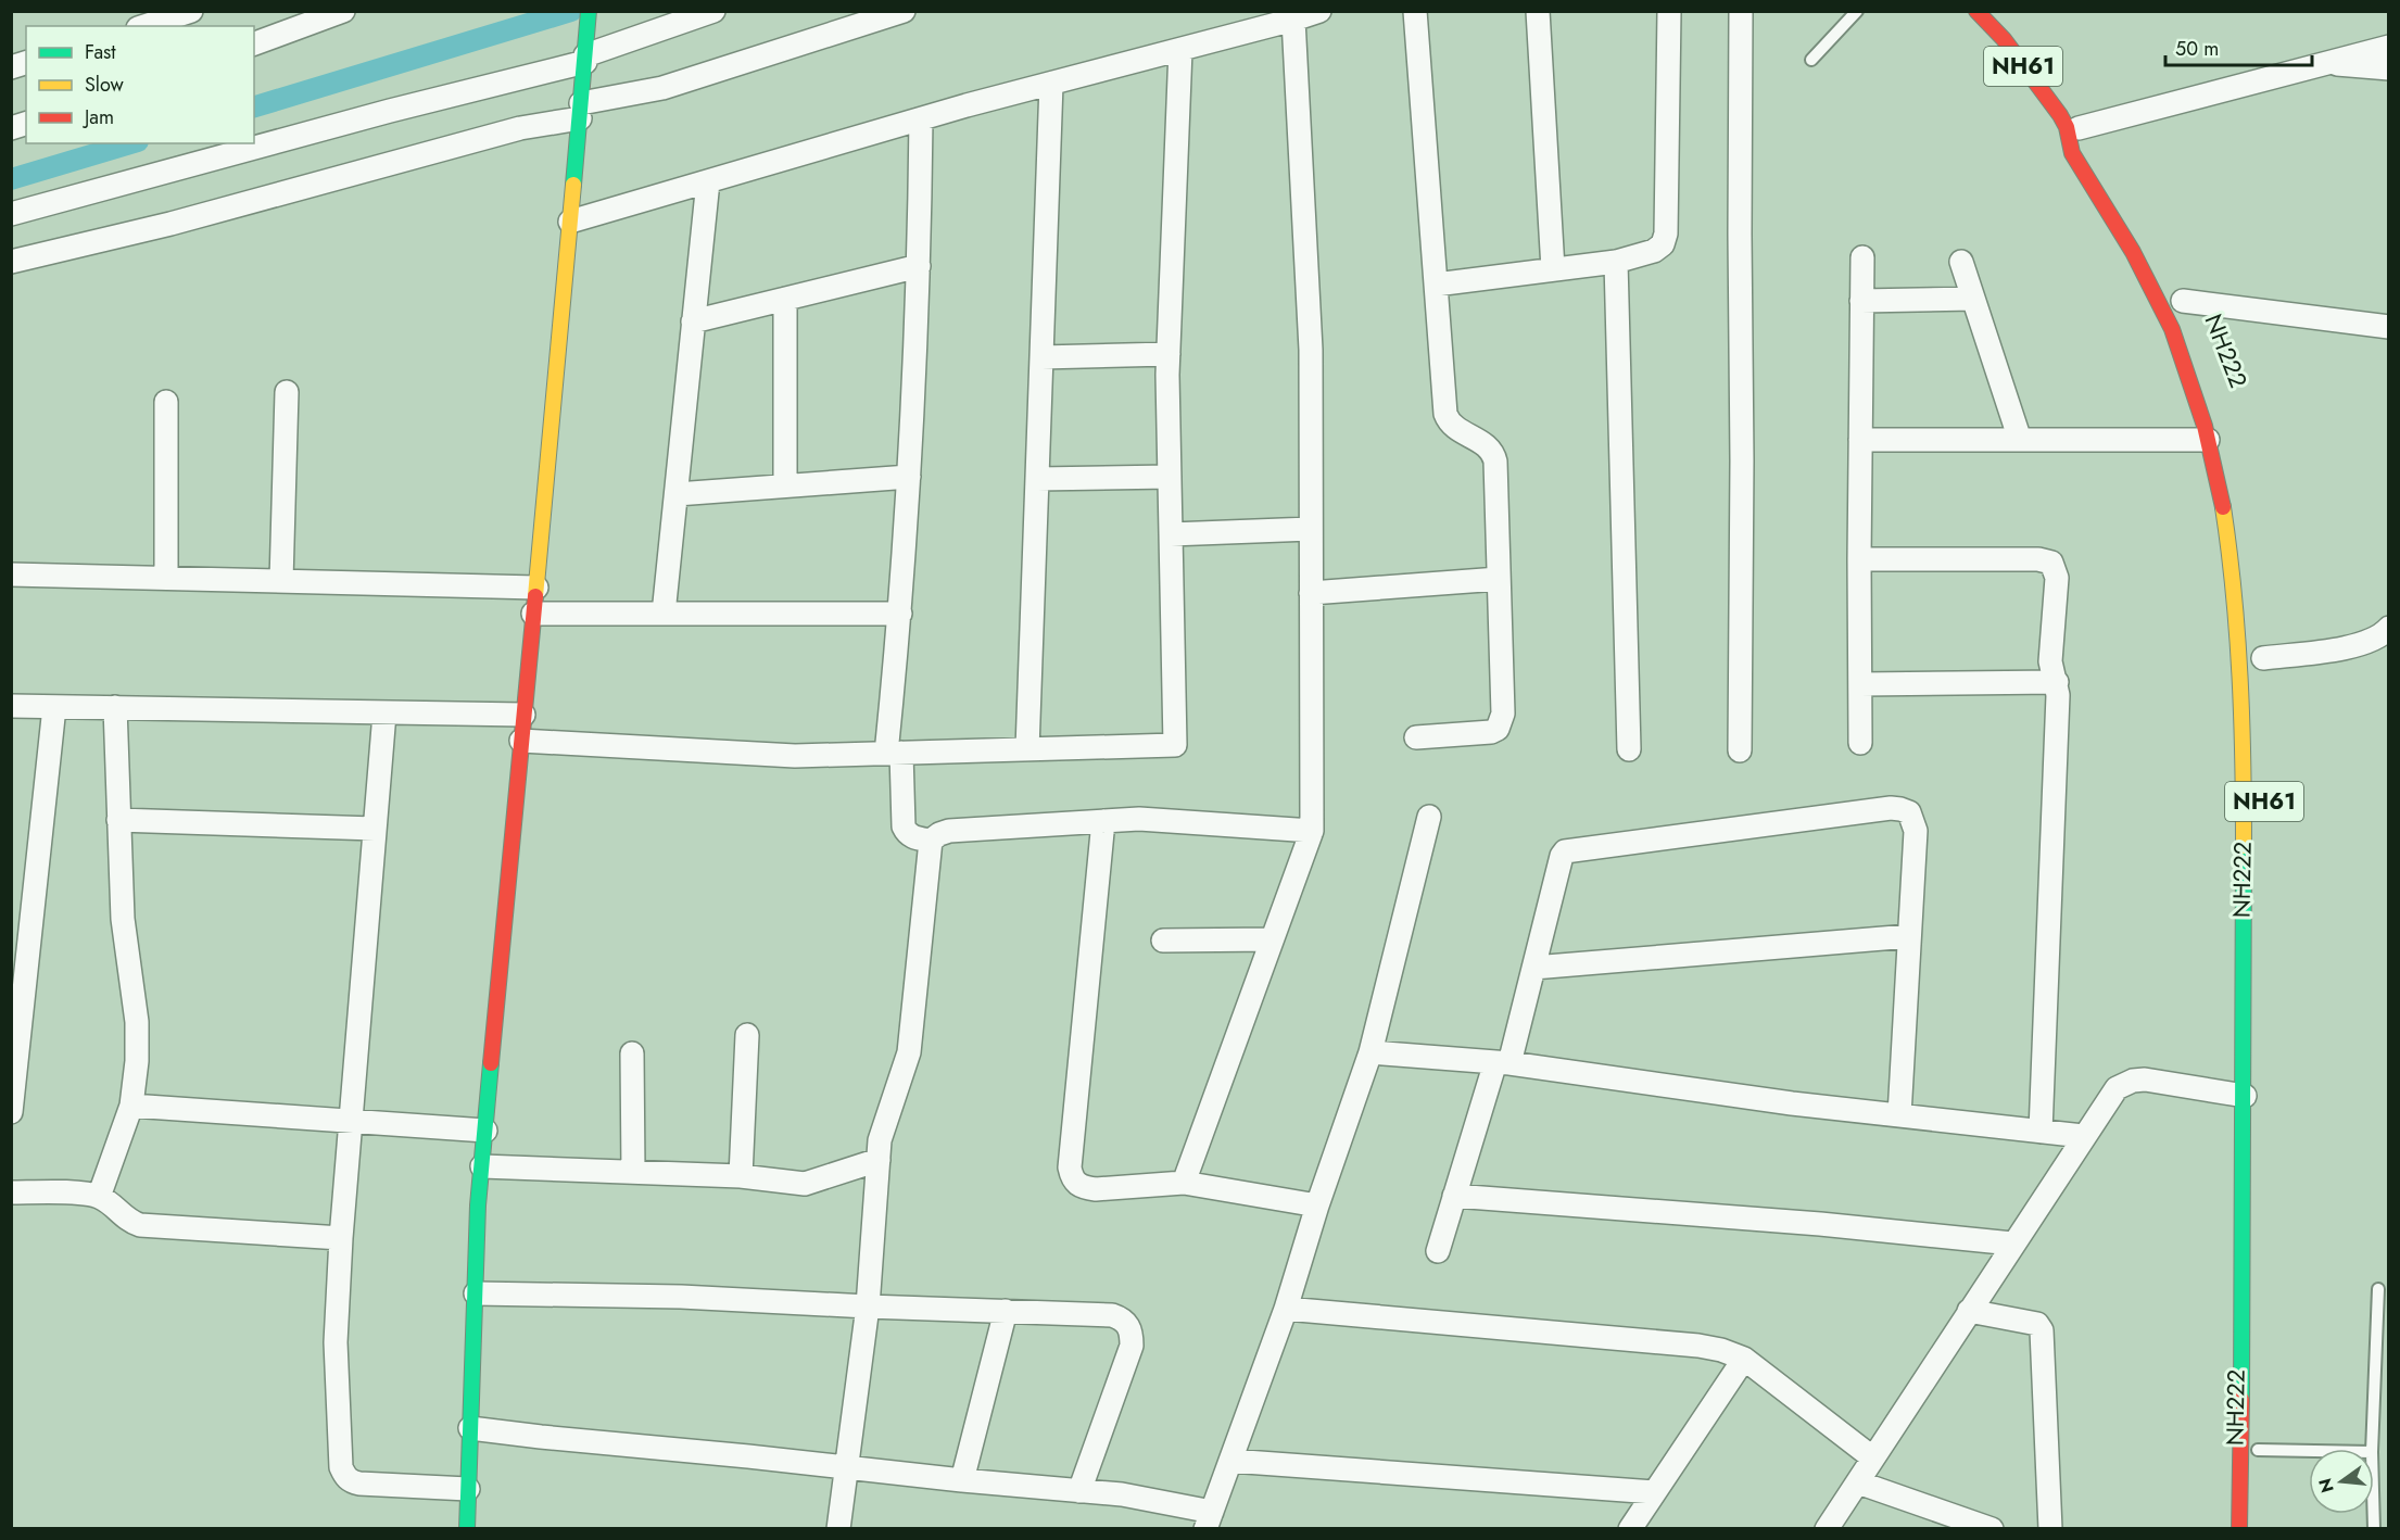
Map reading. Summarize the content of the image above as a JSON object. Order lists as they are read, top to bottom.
{
  "streets": {
    "main road": ["NH61", "NH222"]
  },
  "legend": ["Fast", "Slow", "Jam"],
  "scale_bar": "50 m",
  "north": "left"
}
